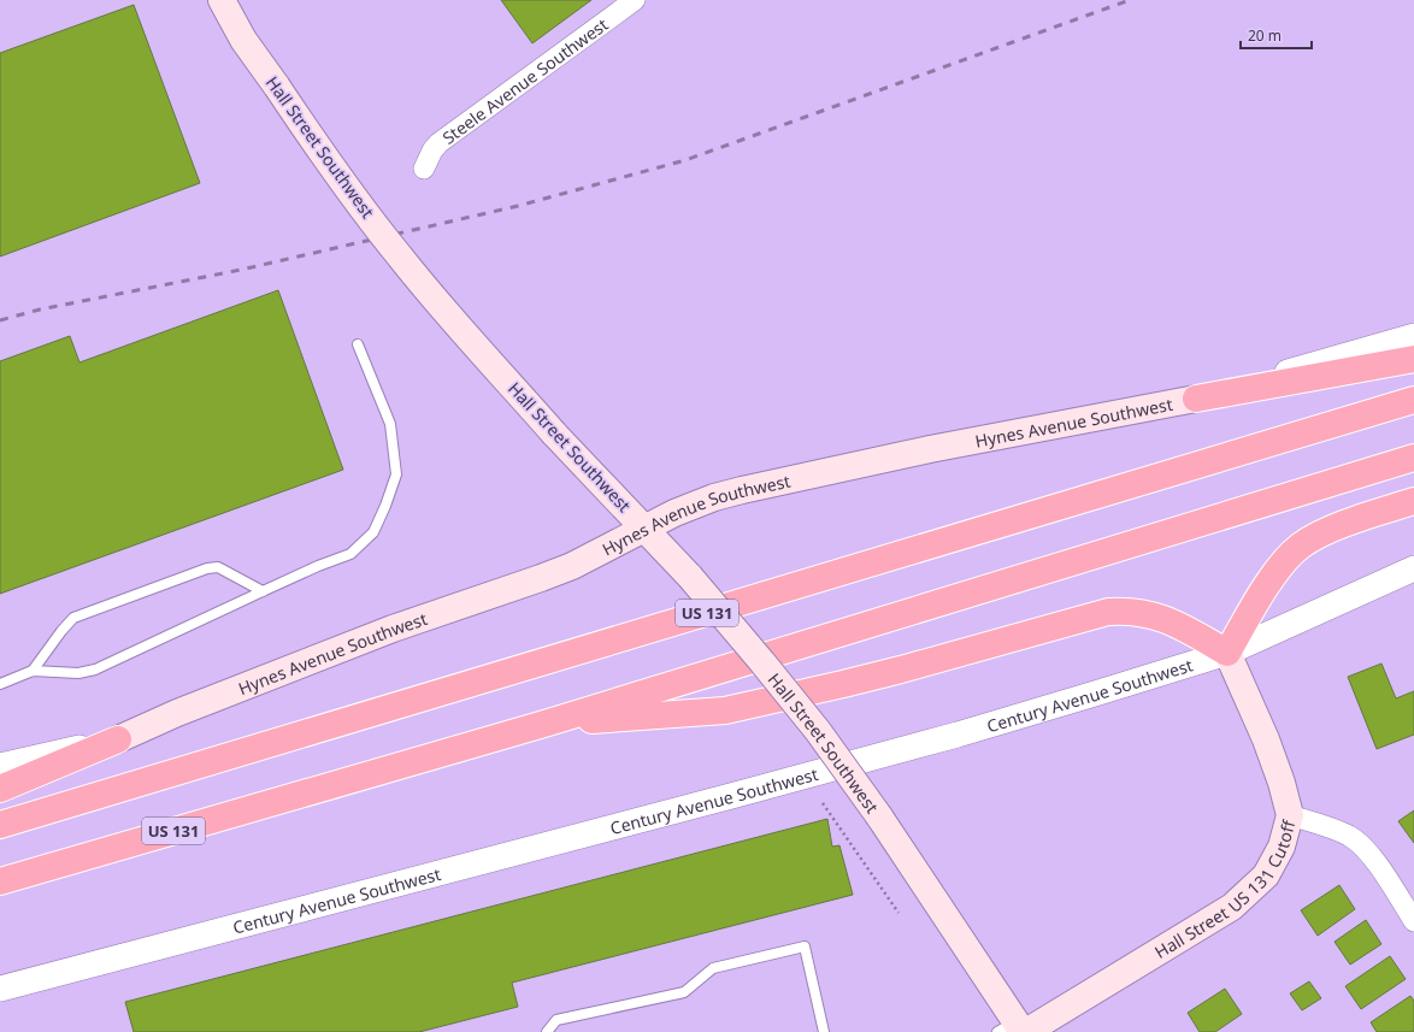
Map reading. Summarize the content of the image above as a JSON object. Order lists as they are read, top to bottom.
{
  "streets": {
    "highway": ["US 131"],
    "main road": ["Hall Street Southwest", "Hynes Avenue Southwest", "Hall Street US 131 Cutoff"],
    "street": ["Steele Avenue Southwest", "Century Avenue Southwest"]
  },
  "crossings": [
    ["Hall Street Southwest", "Hynes Avenue Southwest"],
    ["Hall Street Southwest", "Hall Street US 131 Cutoff"],
    ["Century Avenue Southwest", "Hall Street US 131 Cutoff"]
  ],
  "scale_bar": "20 m"
}
